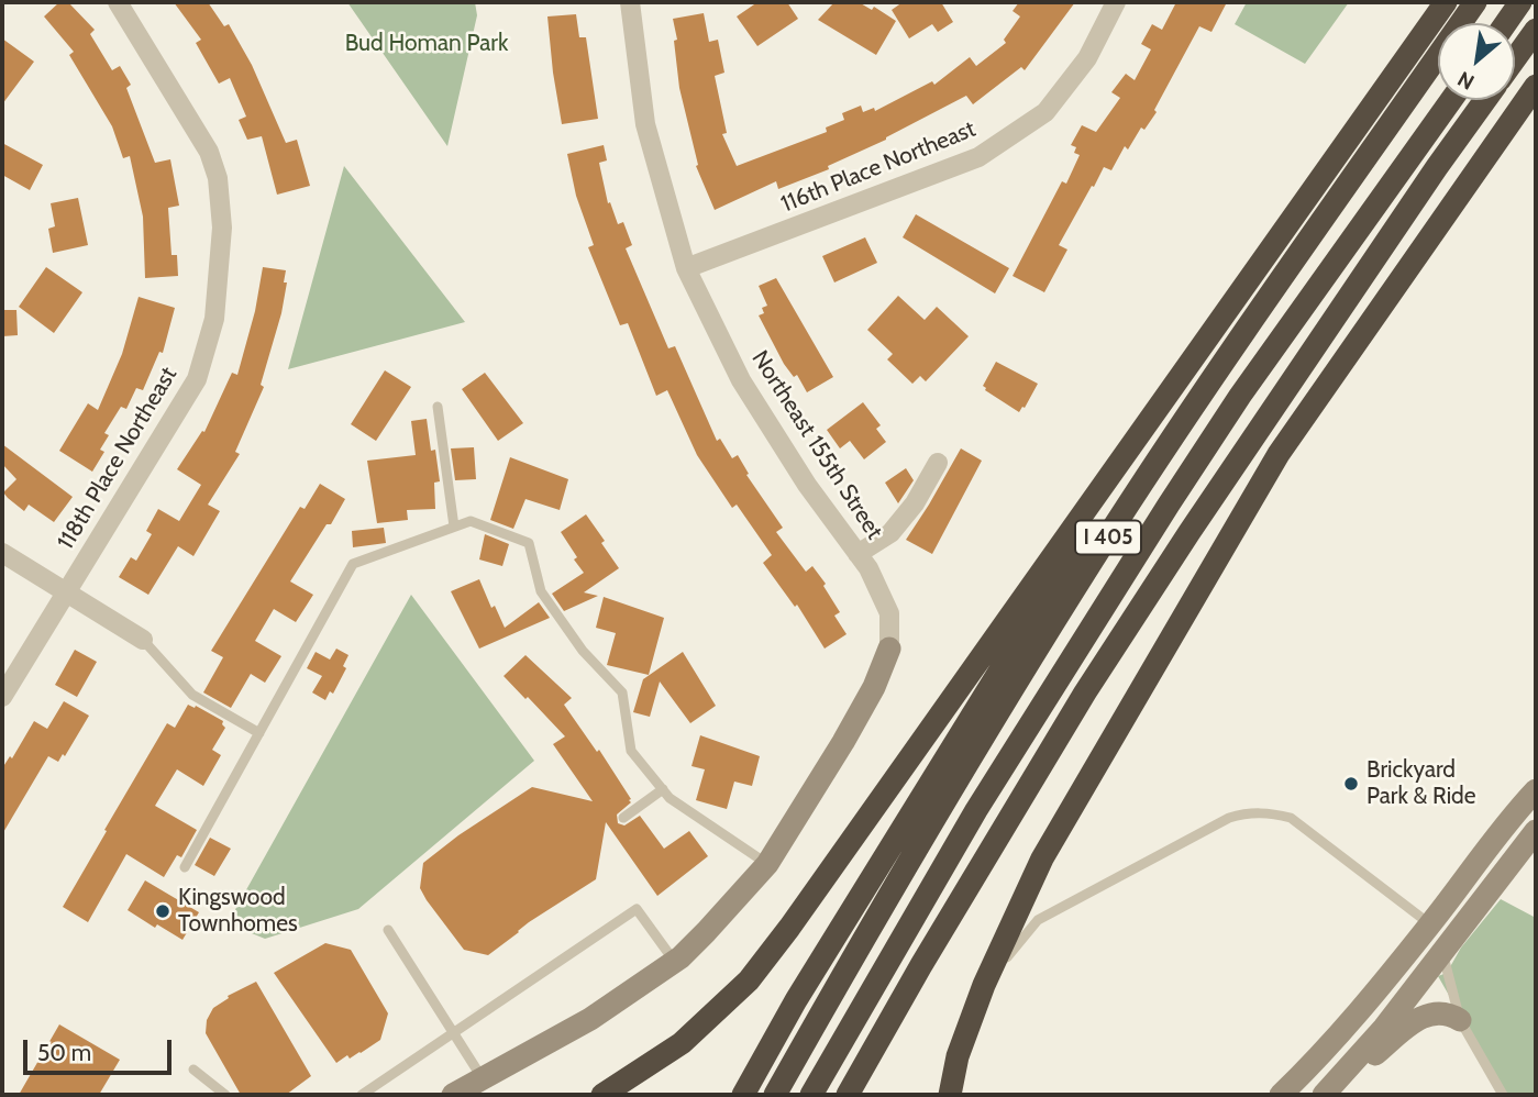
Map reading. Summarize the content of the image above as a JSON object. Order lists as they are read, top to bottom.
{
  "streets": {
    "highway": ["I 405"],
    "street": ["116th Place Northeast", "Northeast 155th Street", "118th Place Northeast"]
  },
  "crossings": [
    ["116th Place Northeast", "Northeast 155th Street"]
  ],
  "parks": ["Bud Homan Park"],
  "places": ["Brickyard Park & Ride", "Kingswood Townhomes"],
  "scale_bar": "50 m",
  "north": "bottom left"
}
